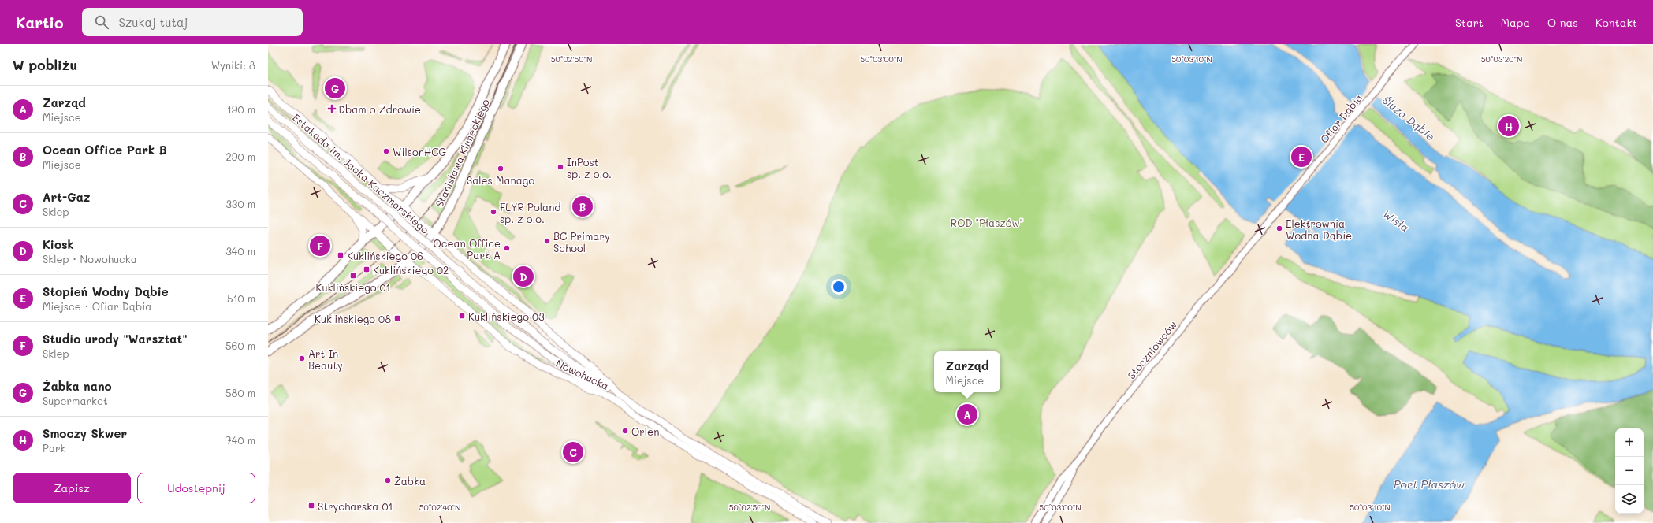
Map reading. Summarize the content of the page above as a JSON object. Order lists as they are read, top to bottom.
{
  "streets": {
    "main road": ["Stanisława Klimeckiego", "Estakada im. Jacka Kaczmarskiego", "Nowohucka"],
    "street": ["Ofiar Dąbia", "Stoczniowców"]
  },
  "crossings": [
    ["Ofiar Dąbia", "Stoczniowców"],
    ["Stanisława Klimeckiego", "Nowohucka"],
    ["Estakada im. Jacka Kaczmarskiego", "Nowohucka"]
  ],
  "water": ["Śluza Dąbie", "Wisła", "Port Płaszów"],
  "parks": ["ROD \"Płaszów\""],
  "places": {
    "health": ["Dbam o Zdrowie"],
    "other": [
      "WilsonHCG",
      "InPost sp. z o.o.",
      "Sales Manago",
      "FLYR Poland sp. z o.o.",
      "Elektrownia Wodna Dąbie",
      "BC Primary School",
      "Ocean Office Park A",
      "Art In Beauty",
      "Orlen",
      "Żabka"
    ],
    "transit": [
      "Kuklińskiego 06",
      "Kuklińskiego 02",
      "Kuklińskiego 01",
      "Kuklińskiego 03",
      "Kuklińskiego 08",
      "Strycharska 01"
    ]
  },
  "page": {
    "header": "Kartio",
    "search": "Szukaj tutaj",
    "nav": [
      "Start",
      "Mapa",
      "O nas",
      "Kontakt"
    ],
    "heading": ["W pobliżu", "Wyniki: 8"],
    "pins": [
      "G",
      "H",
      "E",
      "B",
      "F",
      "D",
      "A",
      "C"
    ],
    "list": [
      {
        "mark": "A",
        "name": "Zarząd",
        "note": "Miejsce",
        "value": "190 m"
      },
      {
        "mark": "B",
        "name": "Ocean Office Park B",
        "note": "Miejsce",
        "value": "290 m"
      },
      {
        "mark": "C",
        "name": "Art-Gaz",
        "note": "Sklep",
        "value": "330 m"
      },
      {
        "mark": "D",
        "name": "Kiosk",
        "note": "Sklep · Nowohucka",
        "value": "340 m"
      },
      {
        "mark": "E",
        "name": "Stopień Wodny Dąbie",
        "note": "Miejsce · Ofiar Dąbia",
        "value": "510 m"
      },
      {
        "mark": "F",
        "name": "Studio urody \"Warsztat\"",
        "note": "Sklep",
        "value": "560 m"
      },
      {
        "mark": "G",
        "name": "Żabka nano",
        "note": "Supermarket",
        "value": "580 m"
      },
      {
        "mark": "H",
        "name": "Smoczy Skwer",
        "note": "Park",
        "value": "740 m"
      }
    ],
    "popup": ["Zarząd", "Miejsce"],
    "map_buttons": ["+", "−"],
    "buttons": ["Zapisz", "Udostępnij"]
  },
  "coordinates": [
    "50°02'50\"N",
    "50°03'00\"N",
    "50°03'10\"N",
    "50°03'20\"N",
    "50°02'40\"N"
  ]
}
